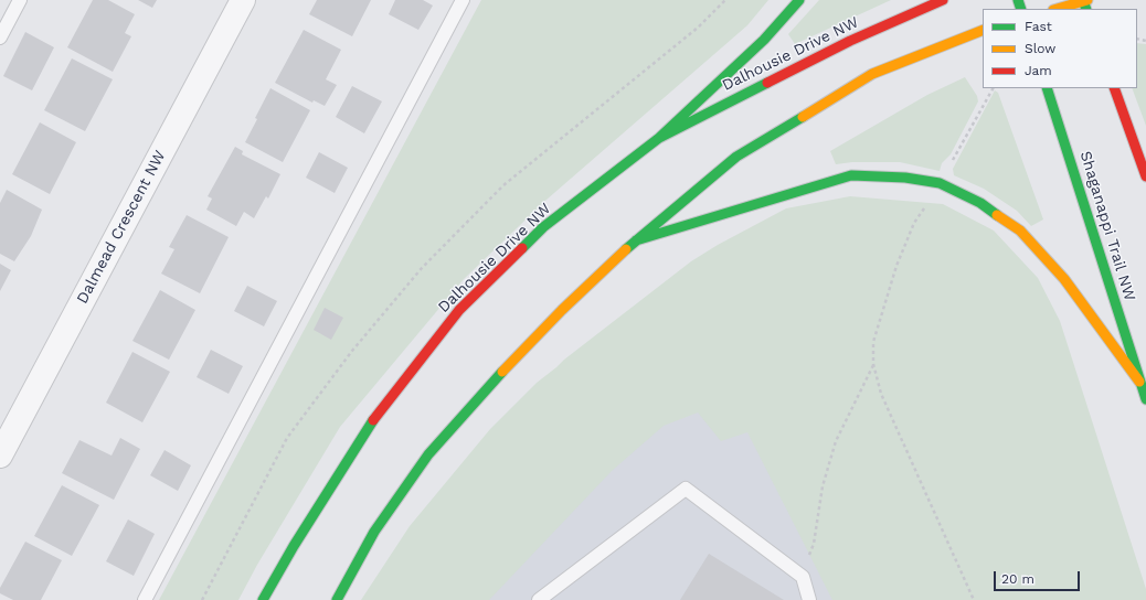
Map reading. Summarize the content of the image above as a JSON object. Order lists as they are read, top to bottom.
{
  "streets": {
    "street": ["Dalhousie Drive NW", "Shaganappi Trail NW", "Dalmead Crescent NW"]
  },
  "legend": ["Fast", "Slow", "Jam"],
  "scale_bar": "20 m"
}
